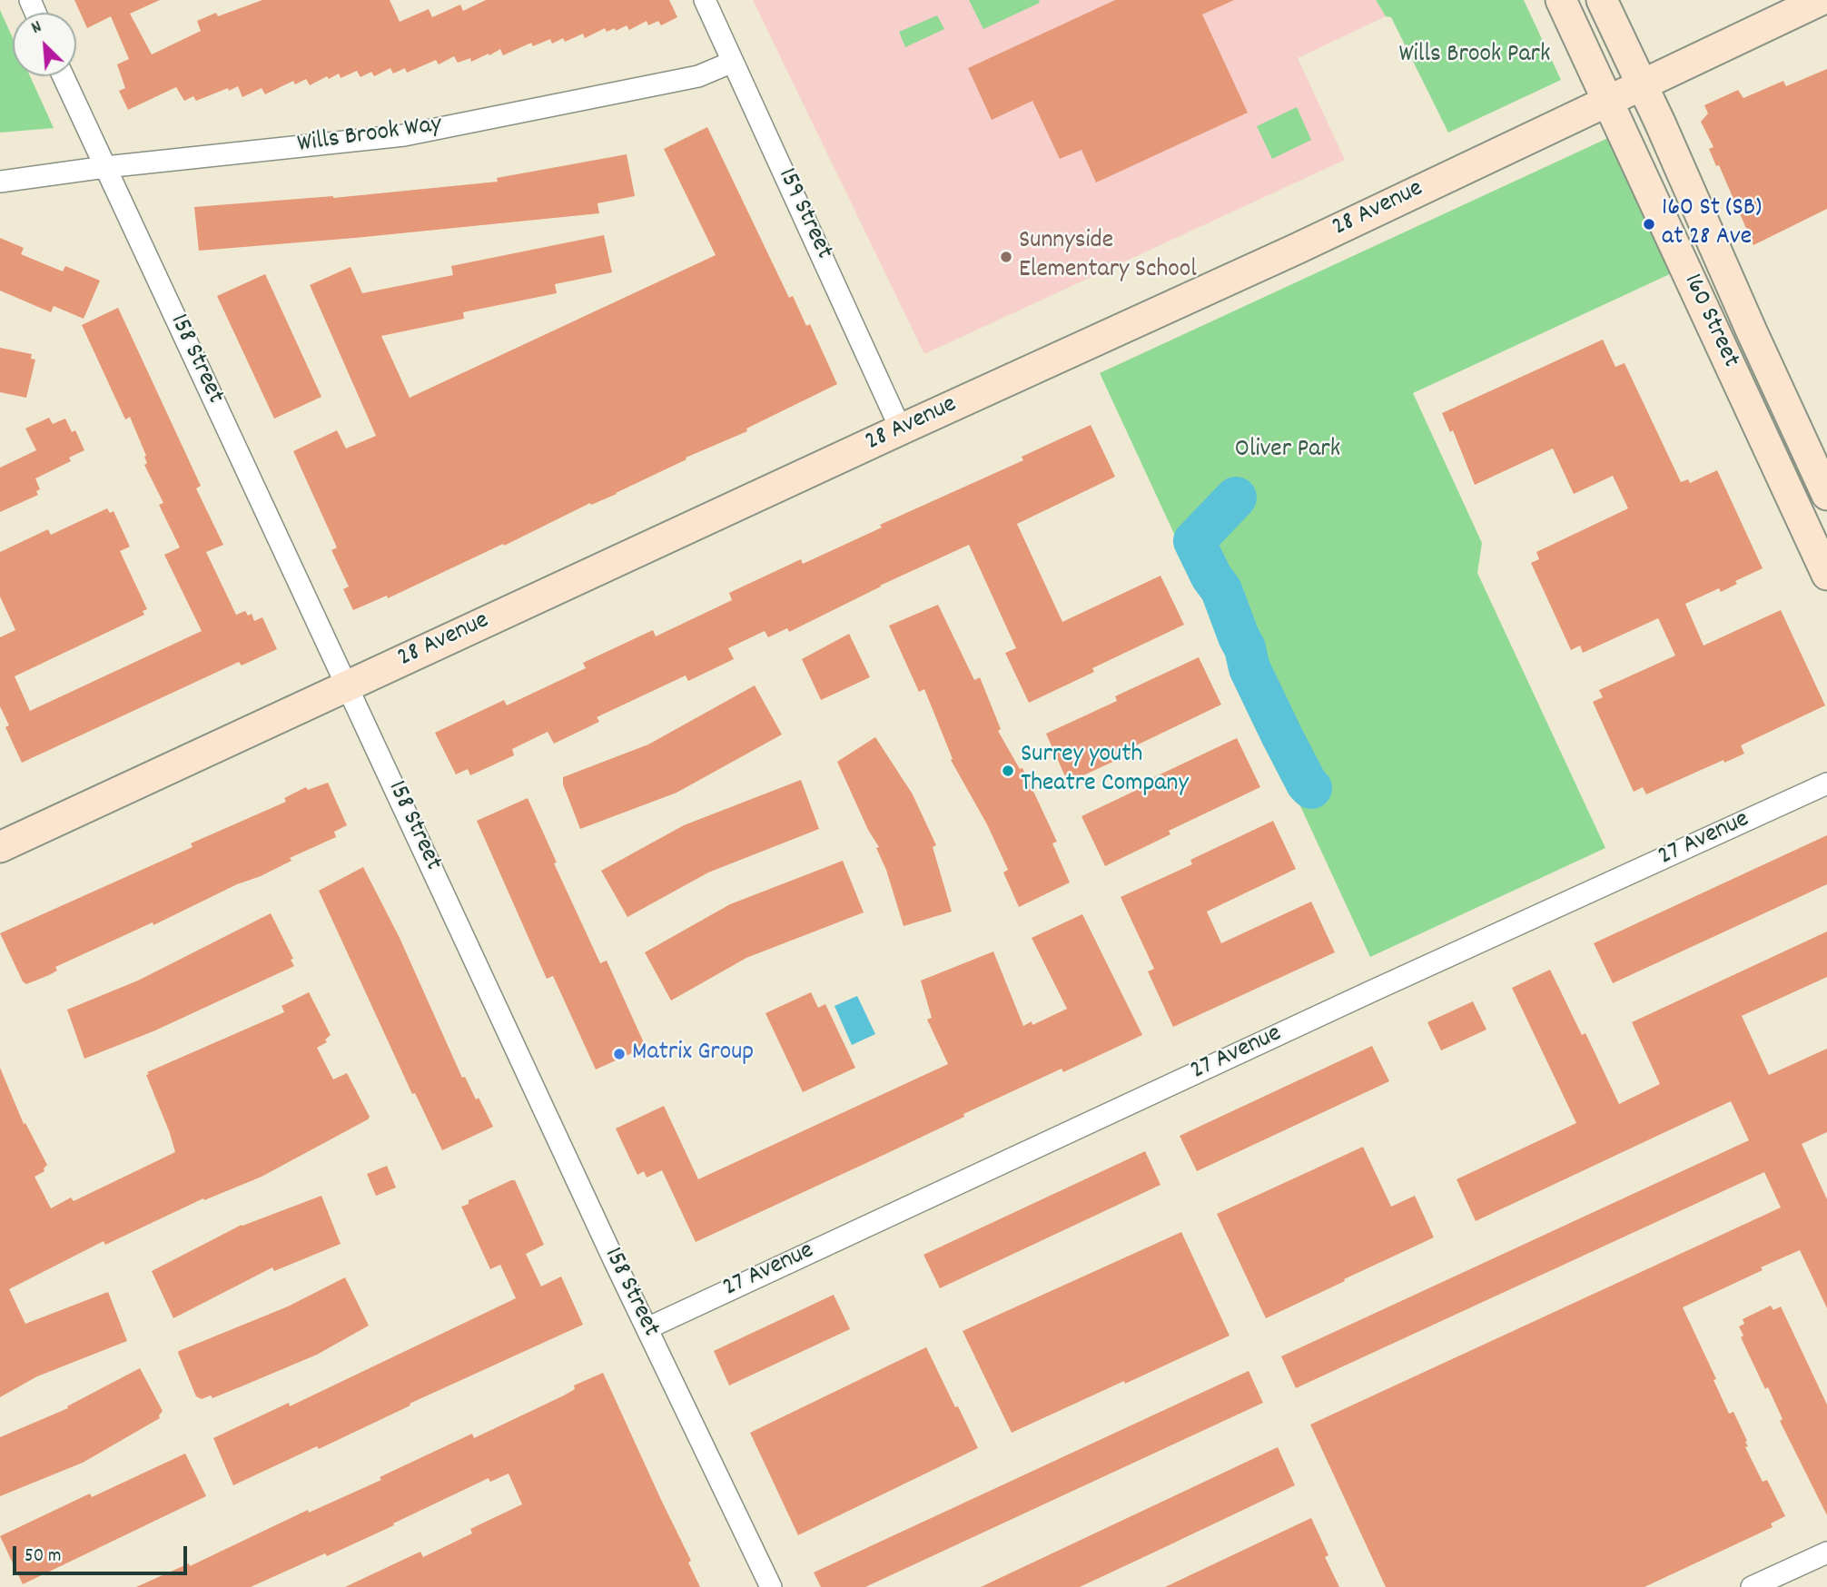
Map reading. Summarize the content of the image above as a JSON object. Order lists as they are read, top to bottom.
{
  "streets": {
    "street": [
      "Wills Brook Way",
      "28 Avenue",
      "159 Street",
      "160 Street",
      "158 Street",
      "27 Avenue"
    ]
  },
  "crossings": [
    ["Wills Brook Way", "159 Street"],
    ["Wills Brook Way", "158 Street"],
    ["28 Avenue", "159 Street"],
    ["28 Avenue", "160 Street"],
    ["28 Avenue", "158 Street"],
    ["158 Street", "27 Avenue"]
  ],
  "parks": ["Wills Brook Park", "Oliver Park"],
  "places": [
    "160 St (SB) at 28 Ave",
    "Sunnyside Elementary School",
    "Surrey youth Theatre Company",
    "Matrix Group"
  ],
  "scale_bar": "50 m",
  "north": "top left"
}
